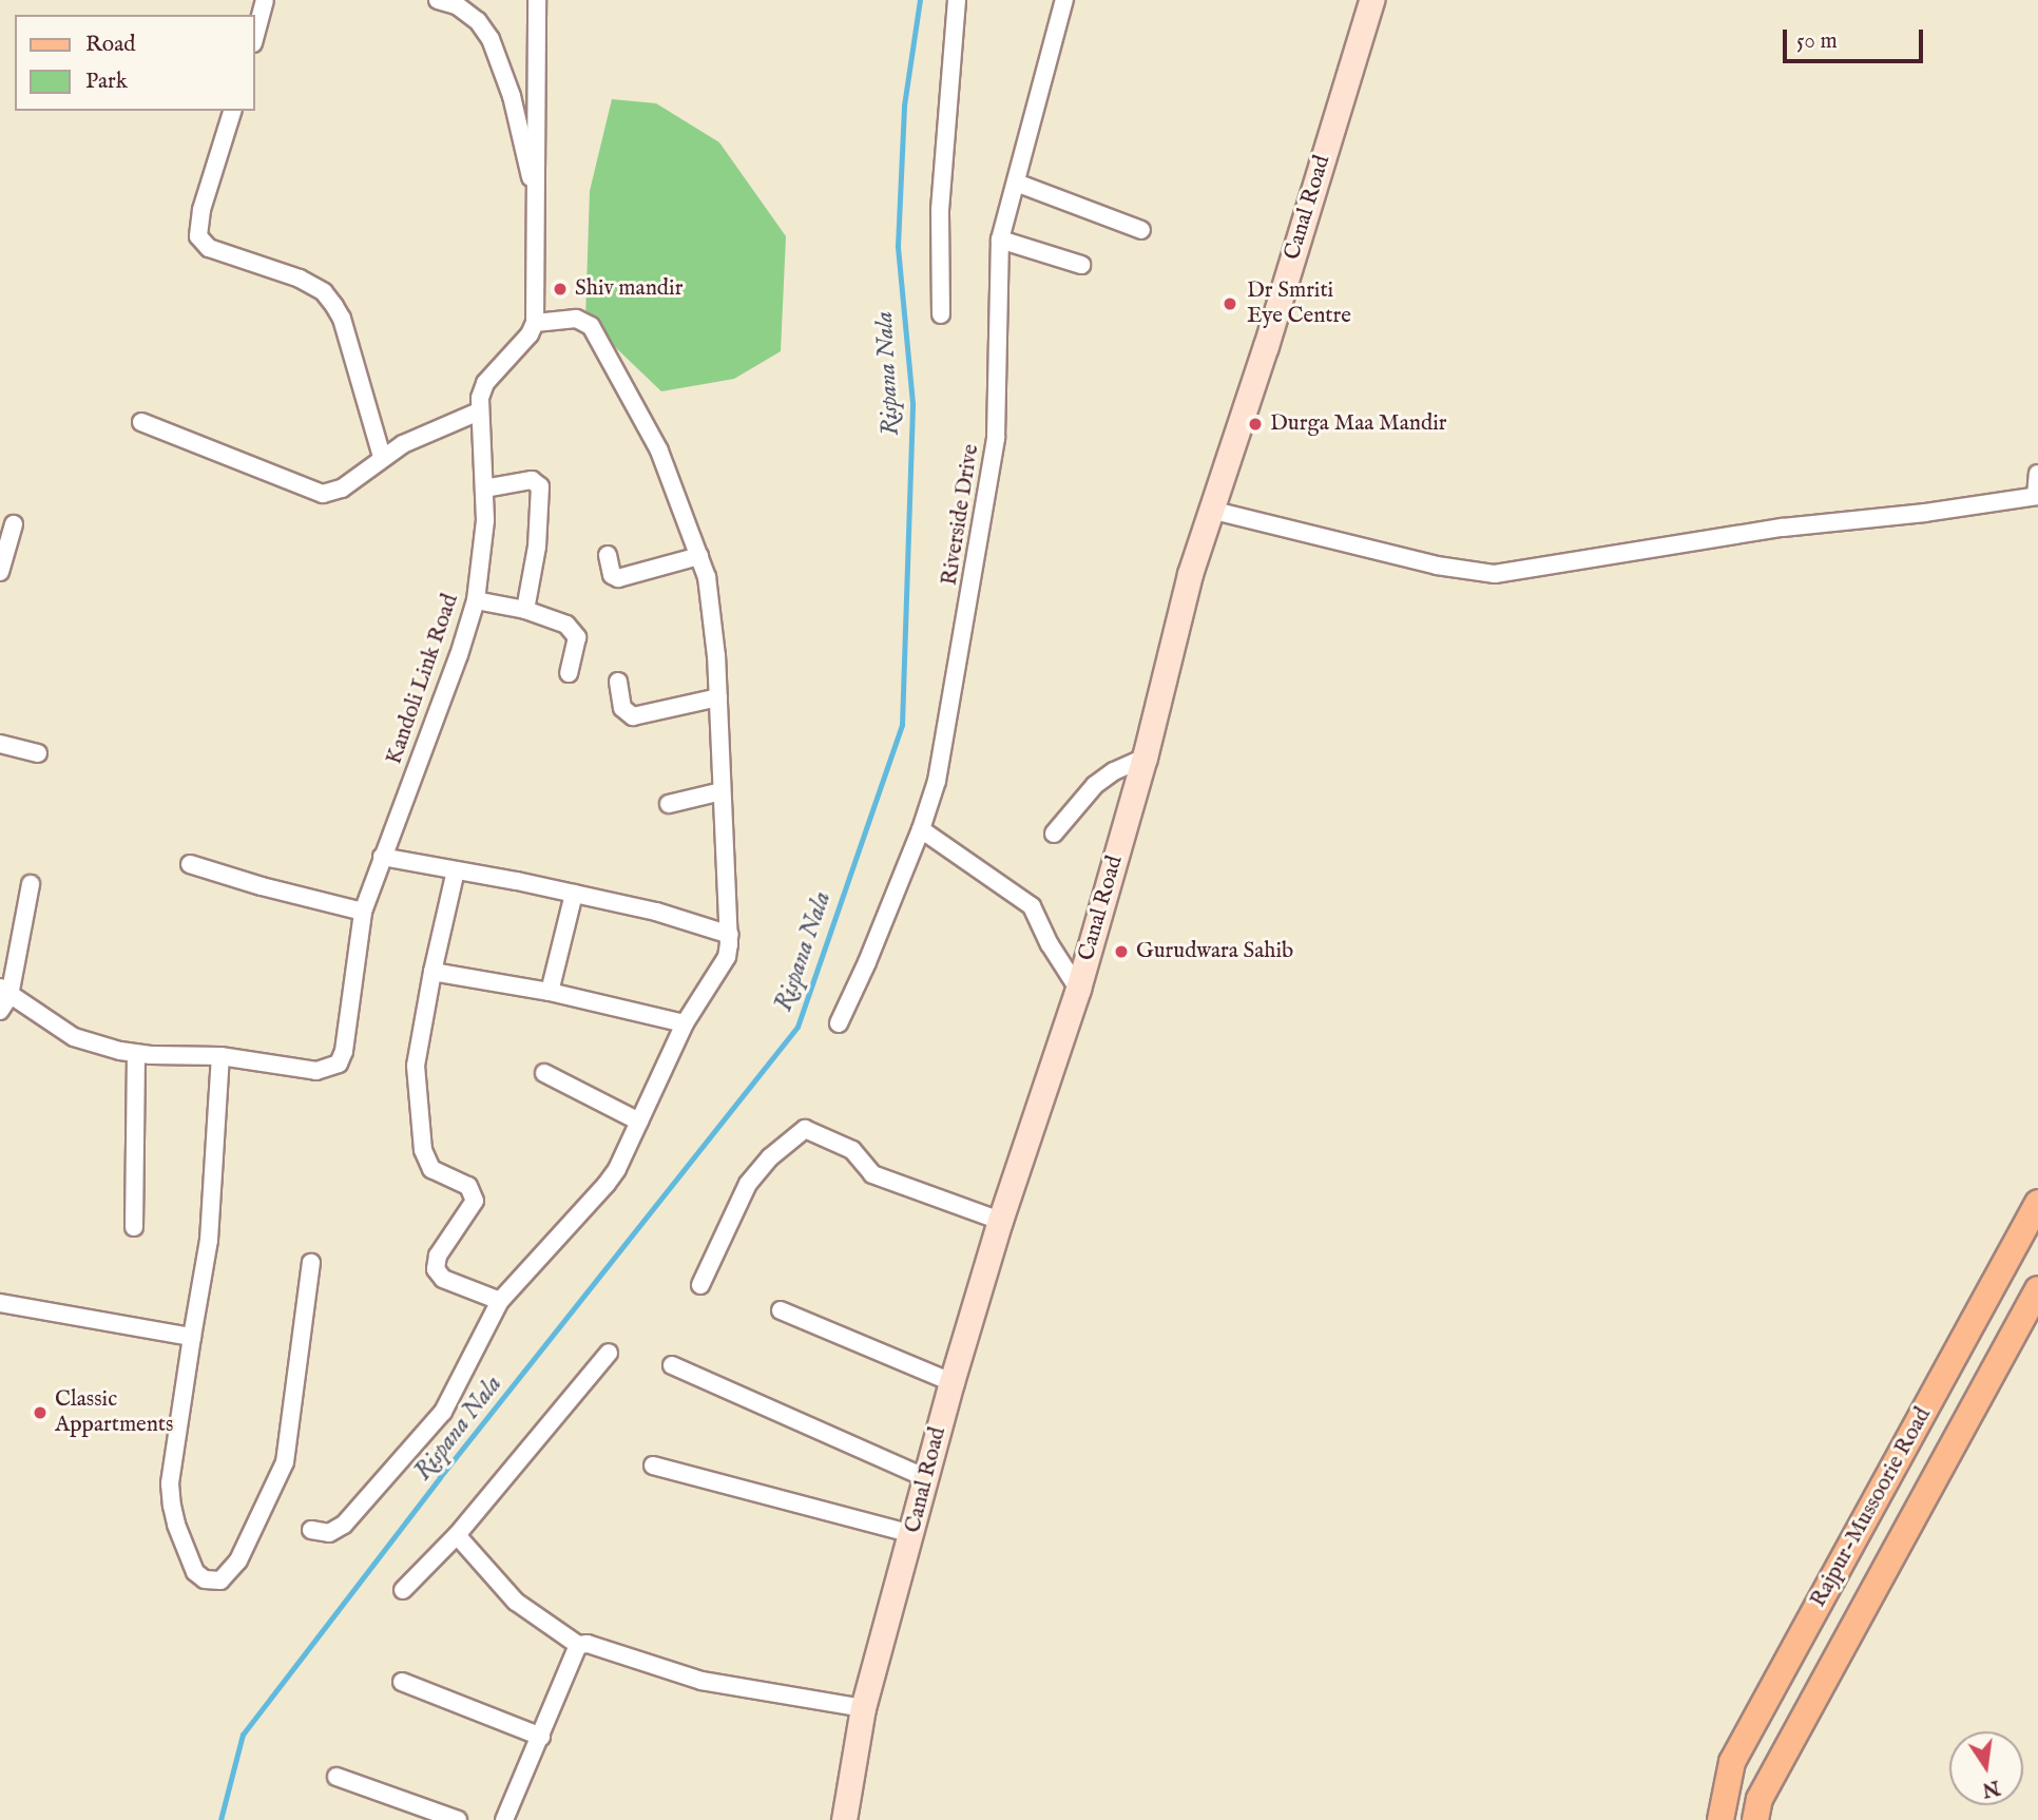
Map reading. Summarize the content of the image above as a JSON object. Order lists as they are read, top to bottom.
{
  "streets": {
    "main road": ["Rajpur-Mussoorie Road"],
    "street": ["Canal Road", "Riverside Drive", "Kandoli Link Road"]
  },
  "water": ["Rispana Nala"],
  "places": [
    "Shiv mandir",
    "Dr Smriti Eye Centre",
    "Durga Maa Mandir",
    "Gurudwara Sahib",
    "Classic Appartments"
  ],
  "legend": ["Road", "Park"],
  "scale_bar": "50 m",
  "north": "bottom"
}
